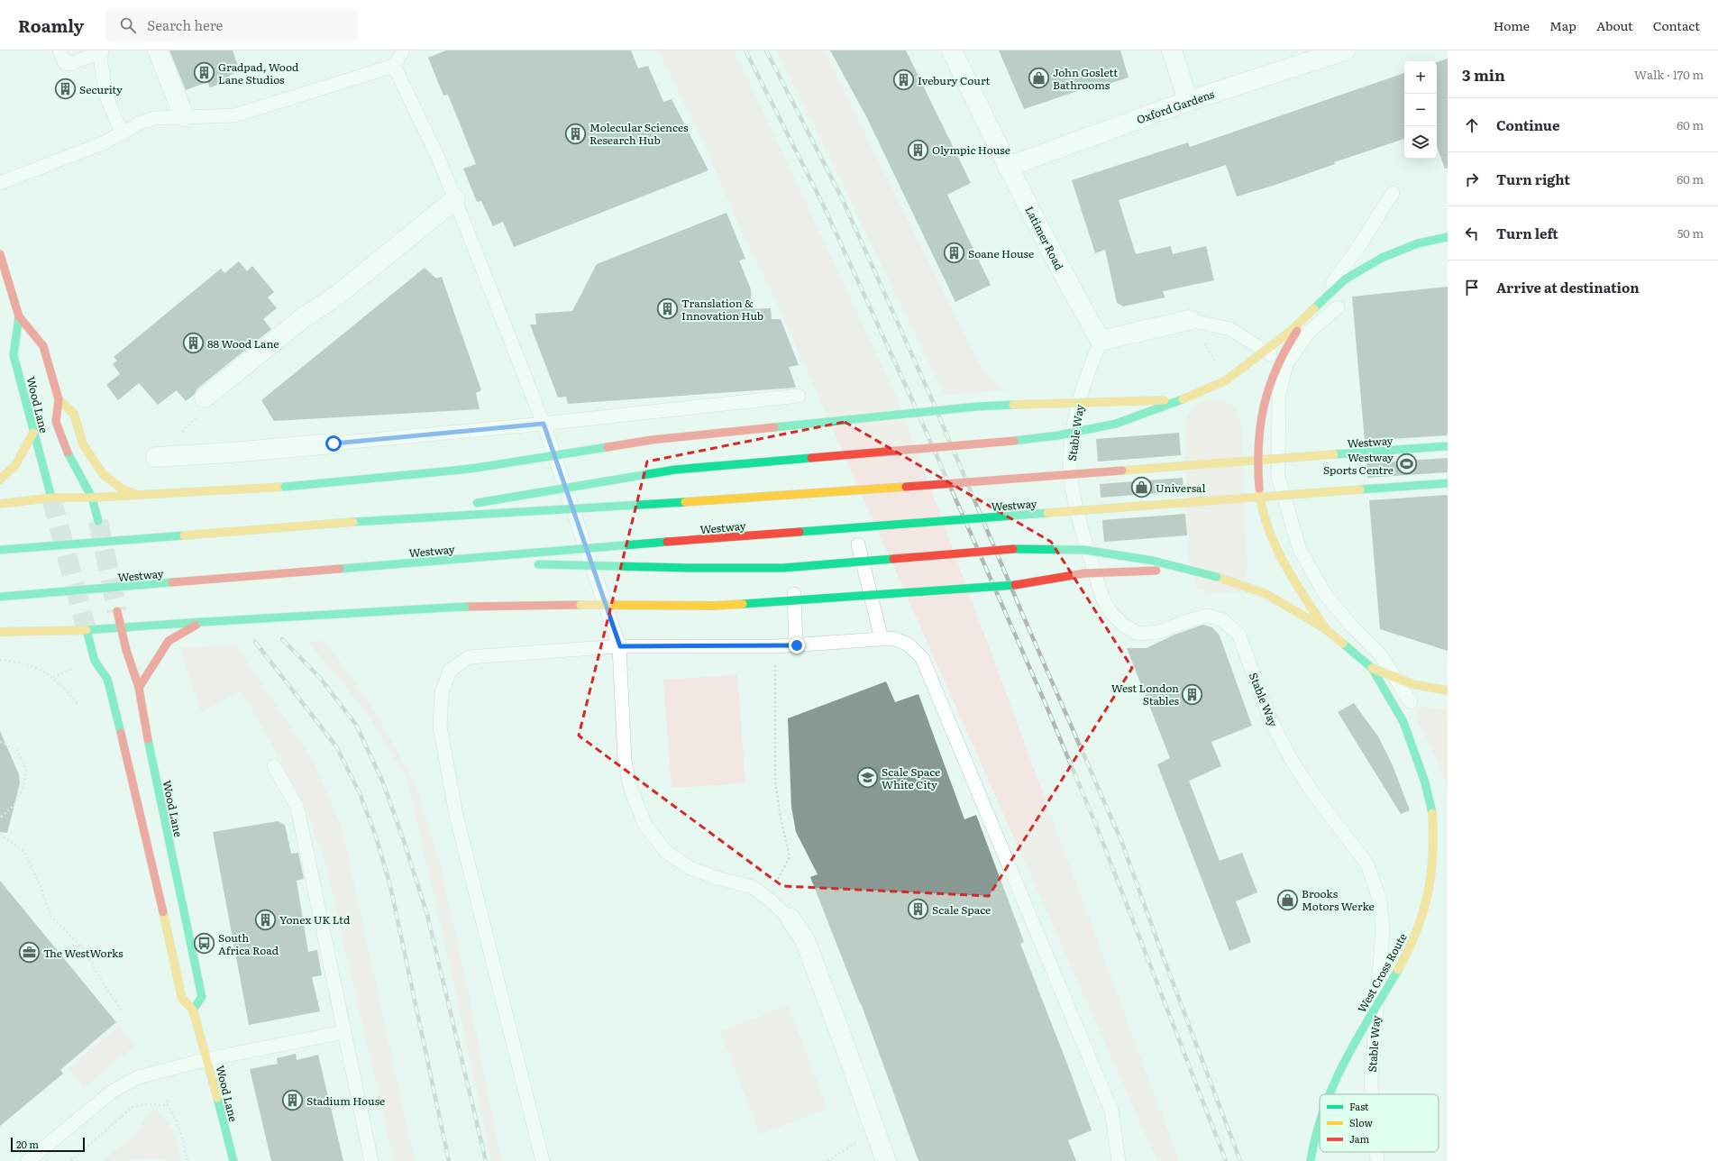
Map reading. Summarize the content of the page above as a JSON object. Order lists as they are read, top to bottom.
{
  "streets": {
    "main road": ["Wood Lane", "Westway", "West Cross Route"],
    "street": ["Oxford Gardens", "Latimer Road"],
    "lane": ["Stable Way"]
  },
  "crossings": [
    ["Oxford Gardens", "Latimer Road"],
    ["Latimer Road", "Stable Way"]
  ],
  "places": {
    "building": [
      "Gradpad, Wood Lane Studios",
      "Ivebury Court",
      "Security",
      "Molecular Sciences Research Hub",
      "Olympic House",
      "Soane House",
      "Translation & Innovation Hub",
      "88 Wood Lane",
      "West London Stables",
      "Scale Space",
      "Yonex UK Ltd",
      "Stadium House"
    ],
    "shop": ["John Goslett Bathrooms", "Universal", "Brooks Motors Werke"],
    "sports": ["Westway Sports Centre"],
    "school or university": ["Scale Space White City"],
    "bus stop": ["South Africa Road"],
    "office": ["The WestWorks"]
  },
  "legend": ["Fast", "Slow", "Jam"],
  "scale_bar": "20 m",
  "page": {
    "header": "Roamly",
    "search": "Search here",
    "nav": [
      "Home",
      "Map",
      "About",
      "Contact"
    ],
    "heading": ["3 min", "Walk · 170 m"],
    "map_buttons": ["+", "−"],
    "list": [
      ["Continue", "60 m"],
      ["Turn right", "60 m"],
      ["Turn left", "50 m"],
      "Arrive at destination"
    ],
    "scale": "20 m"
  }
}
